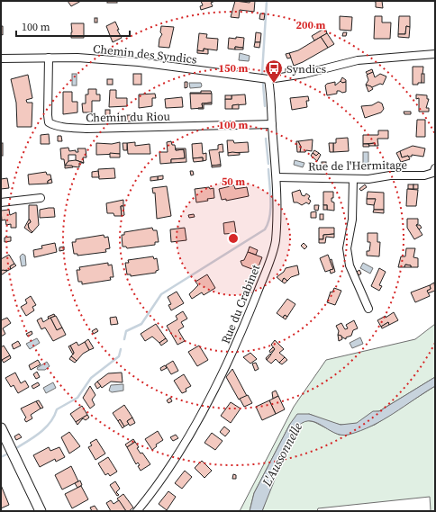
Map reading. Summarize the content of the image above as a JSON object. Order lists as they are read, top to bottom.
{
  "streets": {
    "street": [
      "Chemin des Syndics",
      "Chemin du Riou",
      "Rue de l'Hermitage",
      "Rue du Crabinet"
    ]
  },
  "crossings": [
    ["Chemin des Syndics", "Chemin du Riou"],
    ["Chemin des Syndics", "Rue du Crabinet"],
    ["Chemin du Riou", "Rue du Crabinet"],
    ["Rue de l'Hermitage", "Rue du Crabinet"]
  ],
  "water": ["L'Aussonnelle"],
  "places": {
    "bus stop": ["Syndics"]
  },
  "scale_bar": "100 m",
  "rings": [
    "200 m",
    "150 m",
    "100 m",
    "50 m"
  ]
}
